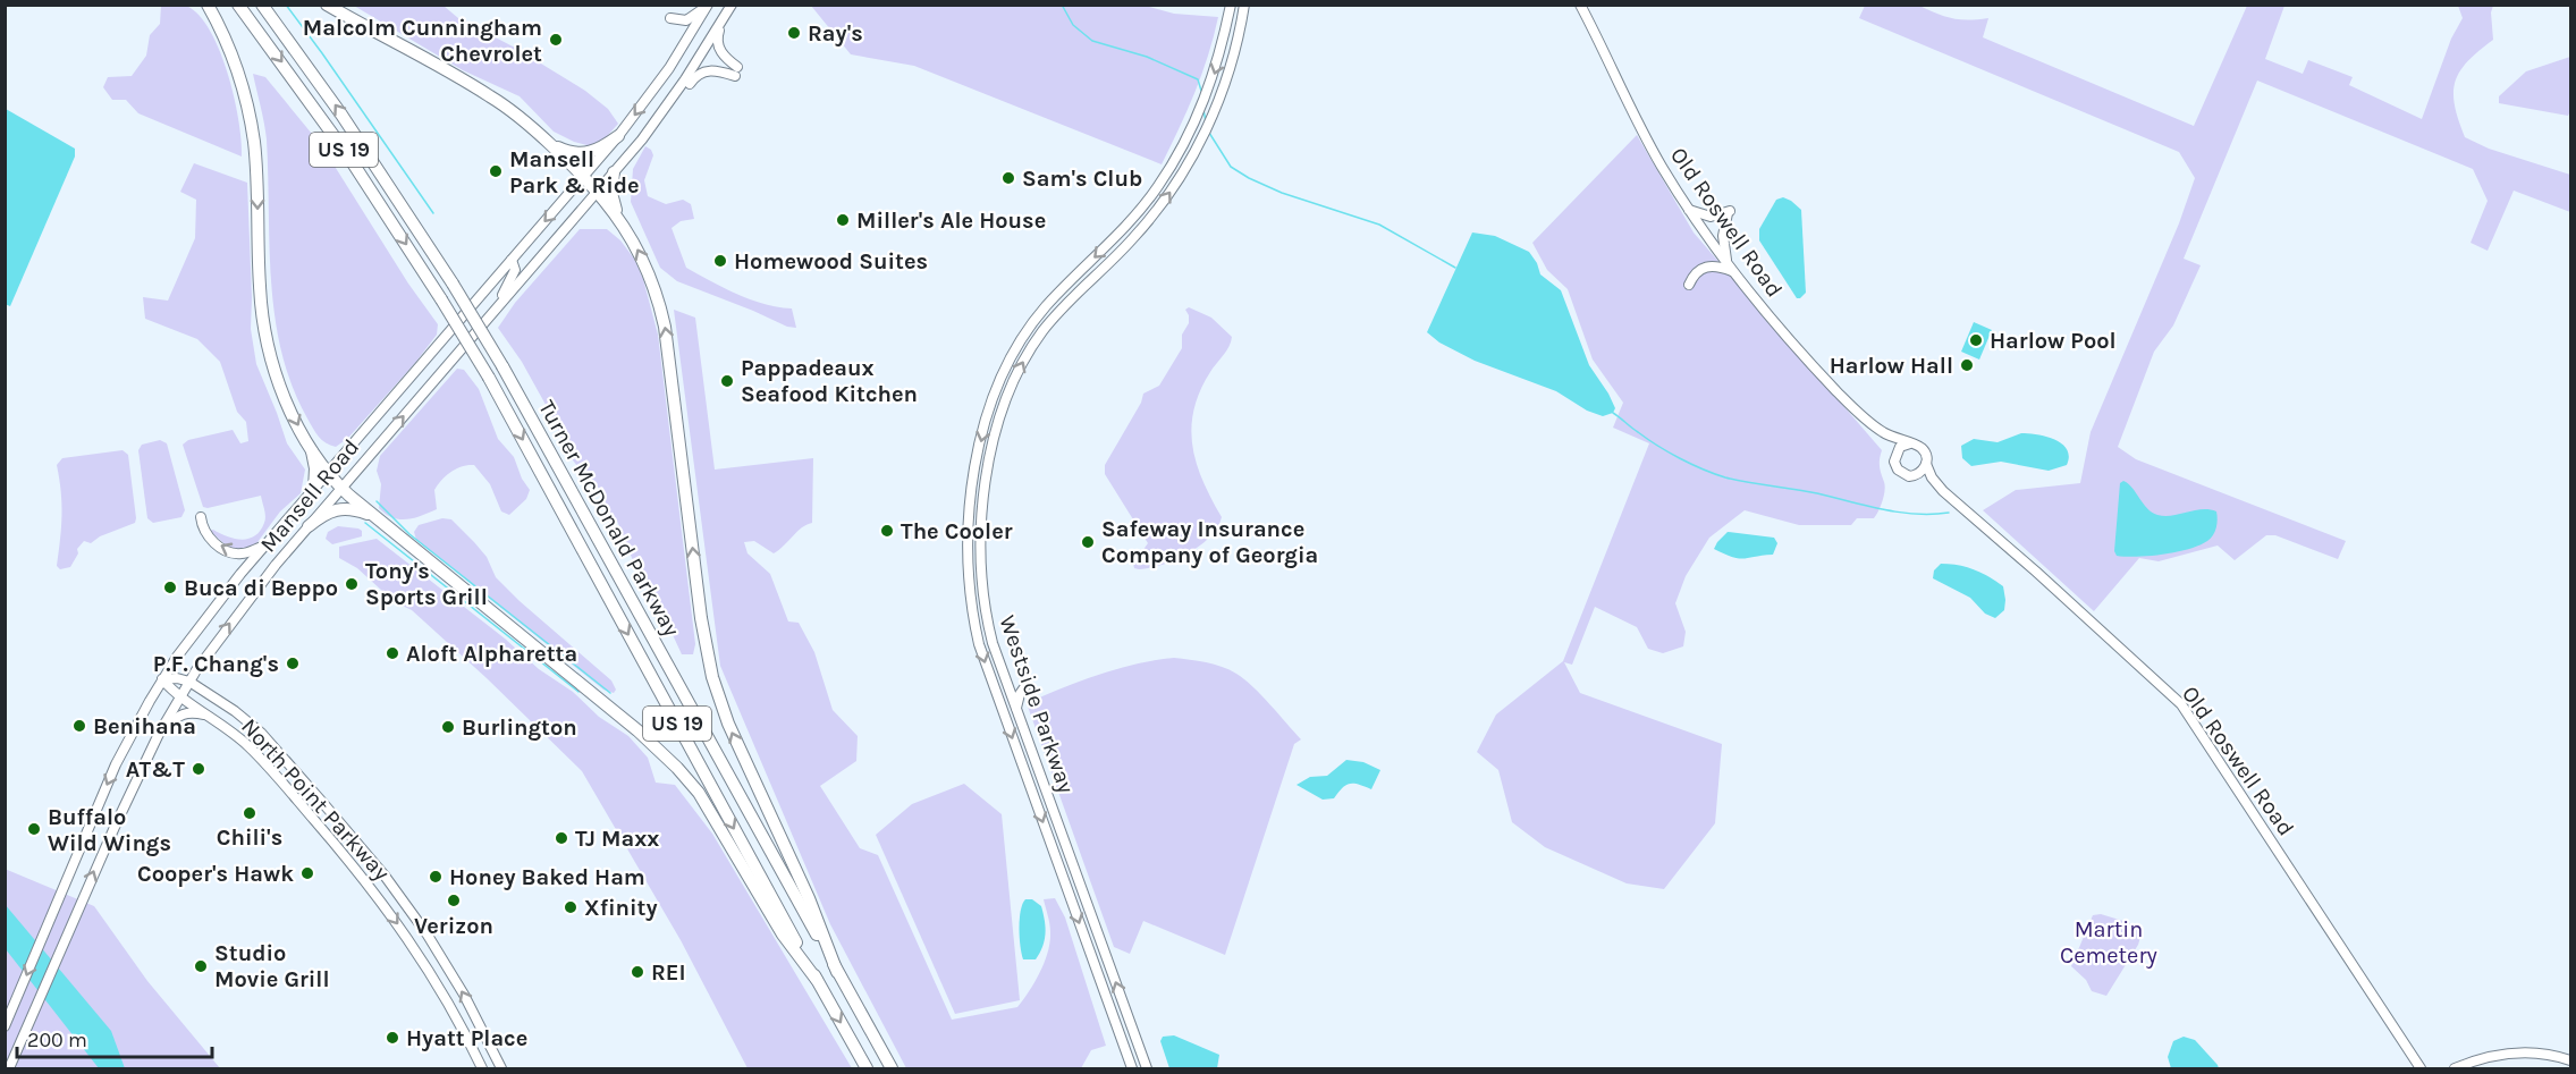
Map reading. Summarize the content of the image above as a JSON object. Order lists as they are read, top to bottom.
{
  "streets": {
    "highway": ["US 19", "Turner McDonald Parkway"],
    "main road": [
      "Old Roswell Road",
      "Mansell Road",
      "Westside Parkway",
      "North Point Parkway"
    ]
  },
  "crossings": [
    ["Mansell Road", "North Point Parkway"]
  ],
  "parks": ["Martin Cemetery"],
  "places": [
    "Ray's",
    "Malcolm Cunningham Chevrolet",
    "Mansell Park & Ride",
    "Sam's Club",
    "Miller's Ale House",
    "Homewood Suites",
    "Harlow Pool",
    "Harlow Hall",
    "Pappadeaux Seafood Kitchen",
    "The Cooler",
    "Safeway Insurance Company of Georgia",
    "Tony's Sports Grill",
    "Buca di Beppo",
    "Aloft Alpharetta",
    "P.F. Chang's",
    "Benihana",
    "Burlington",
    "AT&T",
    "Chili's",
    "Buffalo Wild Wings",
    "TJ Maxx",
    "Cooper's Hawk",
    "Honey Baked Ham",
    "Verizon",
    "Xfinity",
    "Studio Movie Grill",
    "REI",
    "Hyatt Place"
  ],
  "scale_bar": "200 m"
}
